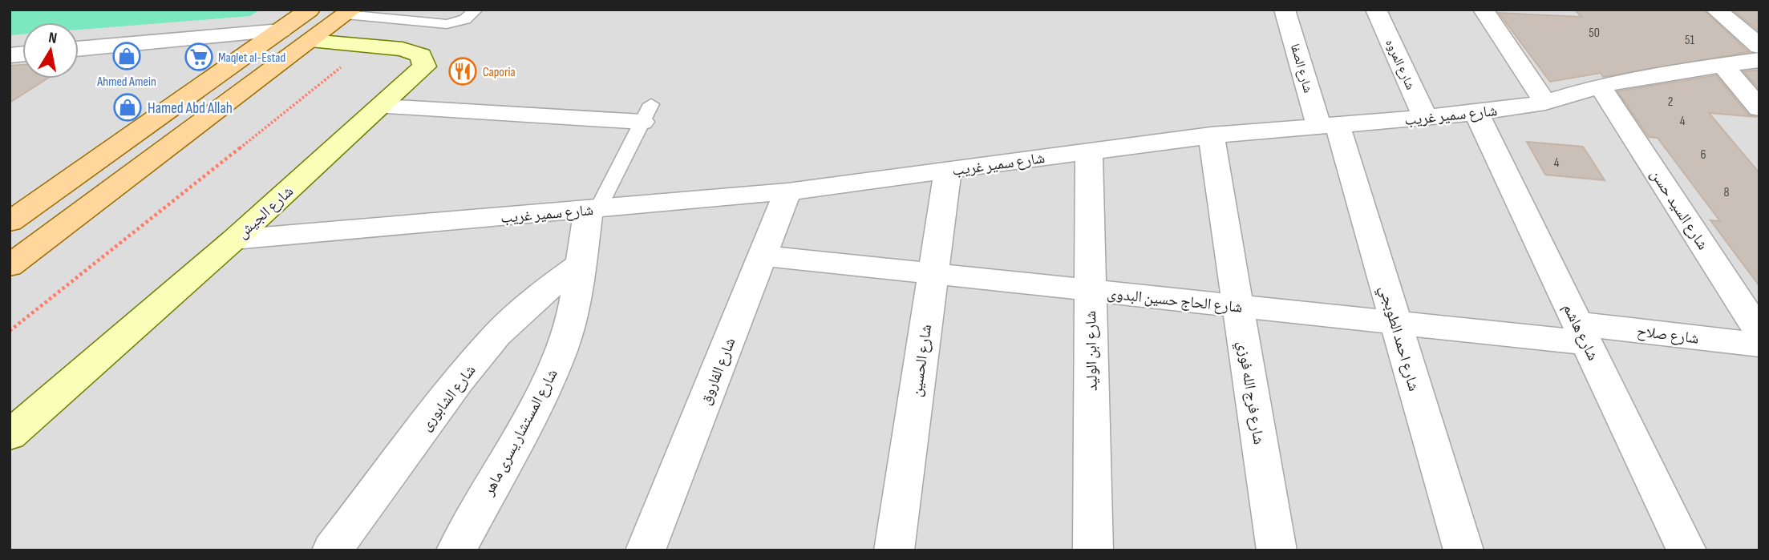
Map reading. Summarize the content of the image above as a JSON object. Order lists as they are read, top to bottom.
{
  "streets": {
    "street": [
      "شارع المروه",
      "شارع الصفا",
      "شارع سمير غريب",
      "شارع السيد حسن",
      "شارع الجيش",
      "شارع الحاج حسين البدوى",
      "شارع هاشم",
      "شارع صلاح",
      "شارع احمد الطوبجي",
      "شارع ابن الوليد",
      "شارع الحسين",
      "شارع الفاروق",
      "شارع فرج الله فوزي",
      "شارع الشابورى",
      "شارع المستشار يسرى ماهر"
    ]
  },
  "crossings": [
    ["شارع المروه", "شارع سمير غريب"],
    ["شارع الصفا", "شارع سمير غريب"],
    ["شارع الصفا", "شارع احمد الطوبجي"],
    ["شارع سمير غريب", "شارع السيد حسن"],
    ["شارع سمير غريب", "شارع الجيش"],
    ["شارع سمير غريب", "شارع هاشم"],
    ["شارع سمير غريب", "شارع احمد الطوبجي"],
    ["شارع سمير غريب", "شارع ابن الوليد"],
    ["شارع سمير غريب", "شارع الحسين"],
    ["شارع سمير غريب", "شارع الفاروق"],
    ["شارع سمير غريب", "شارع فرج الله فوزي"],
    ["شارع سمير غريب", "شارع المستشار يسرى ماهر"],
    ["شارع الحاج حسين البدوى", "شارع هاشم"],
    ["شارع الحاج حسين البدوى", "شارع صلاح"],
    ["شارع الحاج حسين البدوى", "شارع احمد الطوبجي"],
    ["شارع الحاج حسين البدوى", "شارع ابن الوليد"],
    ["شارع الحاج حسين البدوى", "شارع الحسين"],
    ["شارع الحاج حسين البدوى", "شارع الفاروق"],
    ["شارع الحاج حسين البدوى", "شارع فرج الله فوزي"],
    ["شارع هاشم", "شارع صلاح"],
    ["شارع الشابورى", "شارع المستشار يسرى ماهر"]
  ],
  "places": {
    "shop": ["Ahmed Amein", "Hamed Abd Allah"],
    "supermarket": ["Maqlet al-Estad"],
    "restaurant": ["Caporia"]
  },
  "house_numbers": [
    "50",
    "51",
    "2",
    "4",
    "6",
    "4",
    "8"
  ],
  "north": "top"
}
